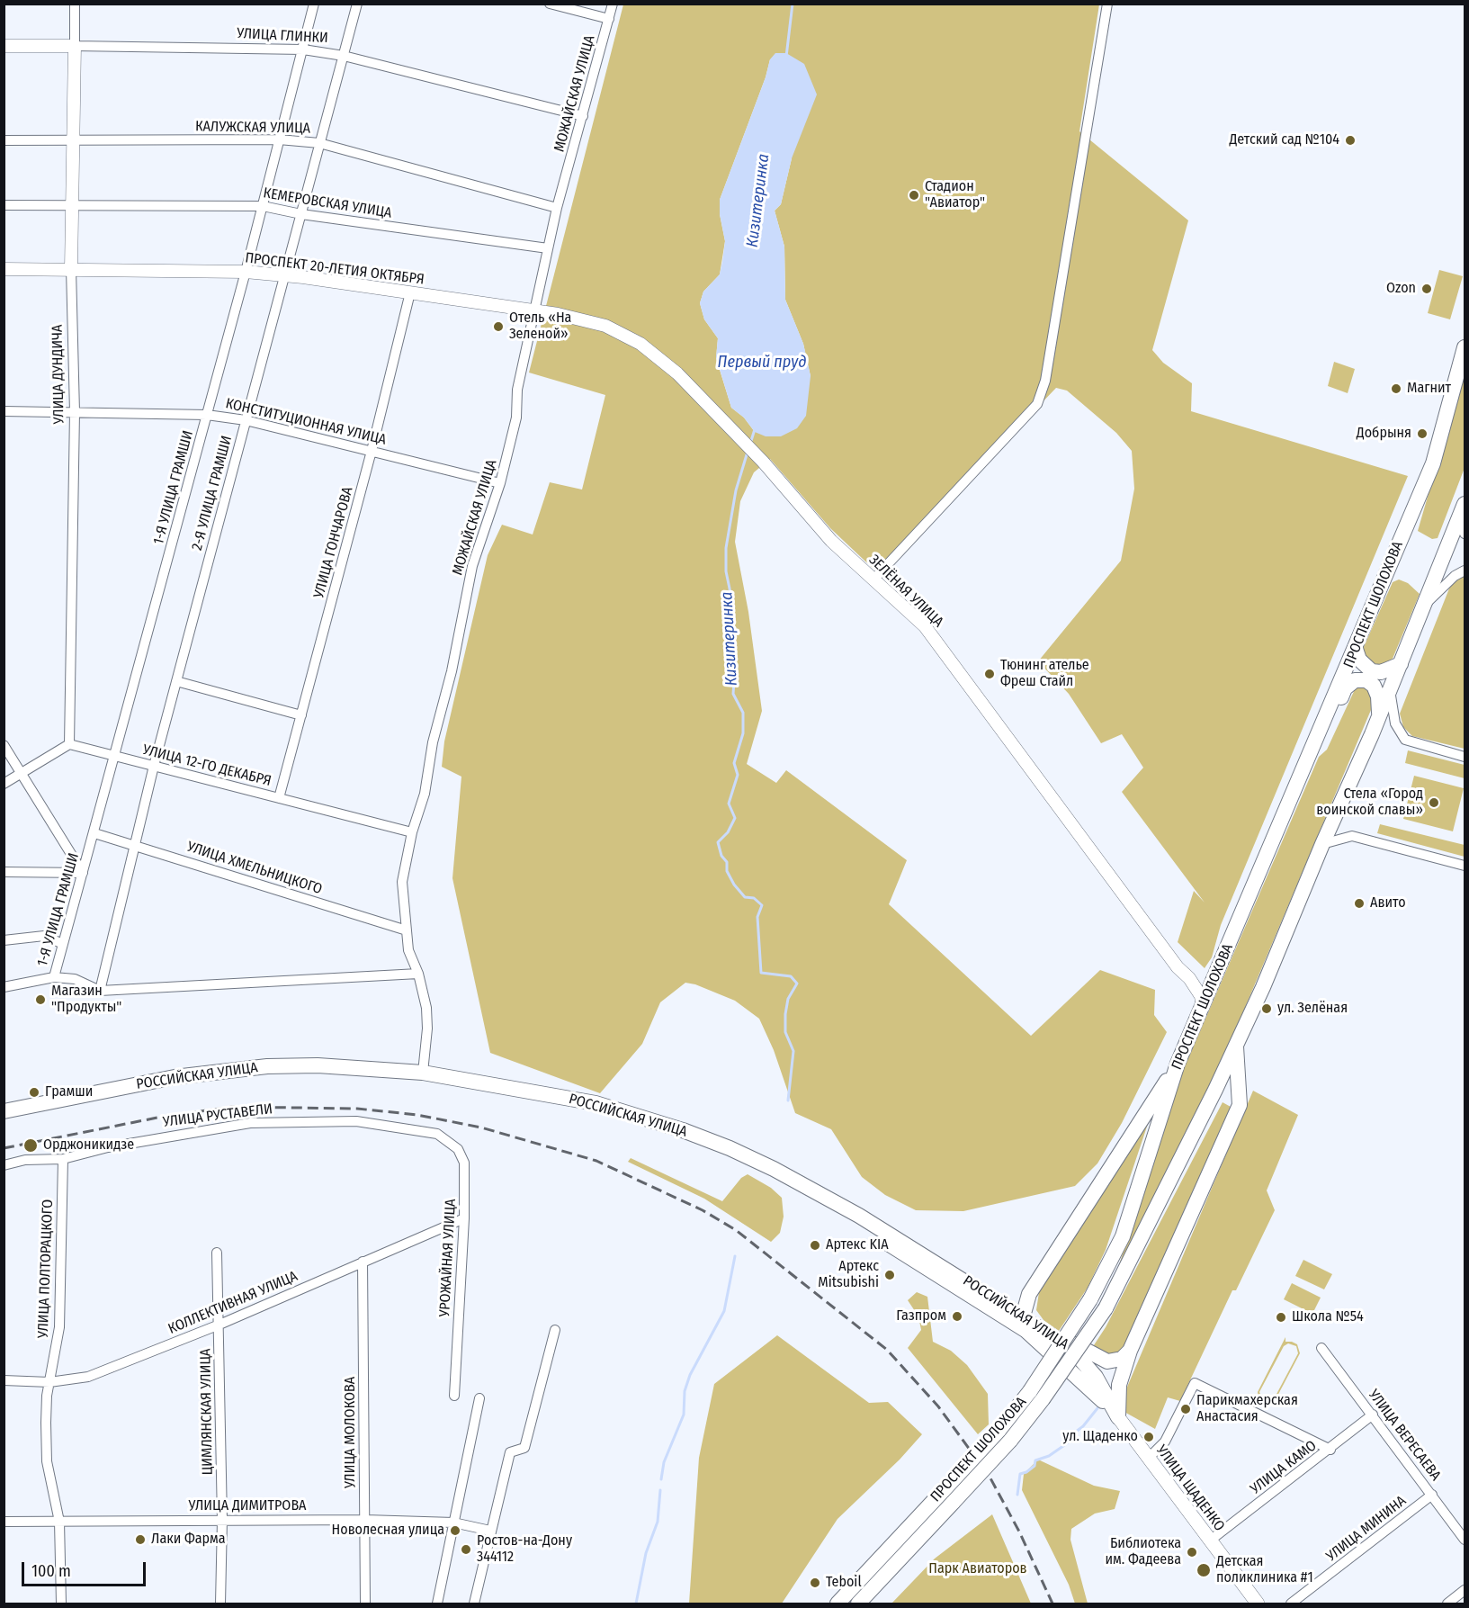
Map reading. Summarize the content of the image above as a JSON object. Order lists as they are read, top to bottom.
{
  "streets": {
    "main road": ["ПРОСПЕКТ ШОЛОХОВА", "РОССИЙСКАЯ УЛИЦА", "УЛИЦА ЩАДЕНКО"],
    "street": [
      "УЛИЦА ГЛИНКИ",
      "МОЖАЙСКАЯ УЛИЦА",
      "КАЛУЖСКАЯ УЛИЦА",
      "КЕМЕРОВСКАЯ УЛИЦА",
      "ПРОСПЕКТ 20-ЛЕТИЯ ОКТЯБРЯ",
      "УЛИЦА ДУНДИЧА",
      "КОНСТИТУЦИОННАЯ УЛИЦА",
      "1-Я УЛИЦА ГРАМШИ",
      "2-Я УЛИЦА ГРАМШИ",
      "УЛИЦА ГОНЧАРОВА",
      "ЗЕЛЁНАЯ УЛИЦА",
      "УЛИЦА 12-ГО ДЕКАБРЯ",
      "УЛИЦА ХМЕЛЬНИЦКОГО",
      "УЛИЦА РУСТАВЕЛИ",
      "УРОЖАЙНАЯ УЛИЦА",
      "УЛИЦА ПОЛТОРАЦКОГО",
      "КОЛЛЕКТИВНАЯ УЛИЦА",
      "ЦИМЛЯНСКАЯ УЛИЦА",
      "УЛИЦА МОЛОКОВА",
      "УЛИЦА ВЕРЕСАЕВА",
      "УЛИЦА КАМО",
      "УЛИЦА ДИМИТРОВА",
      "УЛИЦА МИНИНА"
    ]
  },
  "crossings": [
    ["УЛИЦА ГЛИНКИ", "МОЖАЙСКАЯ УЛИЦА"],
    ["УЛИЦА ГЛИНКИ", "УЛИЦА ДУНДИЧА"],
    ["УЛИЦА ГЛИНКИ", "1-Я УЛИЦА ГРАМШИ"],
    ["УЛИЦА ГЛИНКИ", "2-Я УЛИЦА ГРАМШИ"],
    ["МОЖАЙСКАЯ УЛИЦА", "КАЛУЖСКАЯ УЛИЦА"],
    ["МОЖАЙСКАЯ УЛИЦА", "КЕМЕРОВСКАЯ УЛИЦА"],
    ["МОЖАЙСКАЯ УЛИЦА", "ПРОСПЕКТ 20-ЛЕТИЯ ОКТЯБРЯ"],
    ["МОЖАЙСКАЯ УЛИЦА", "КОНСТИТУЦИОННАЯ УЛИЦА"],
    ["МОЖАЙСКАЯ УЛИЦА", "ЗЕЛЁНАЯ УЛИЦА"],
    ["МОЖАЙСКАЯ УЛИЦА", "УЛИЦА 12-ГО ДЕКАБРЯ"],
    ["МОЖАЙСКАЯ УЛИЦА", "УЛИЦА ХМЕЛЬНИЦКОГО"],
    ["МОЖАЙСКАЯ УЛИЦА", "РОССИЙСКАЯ УЛИЦА"],
    ["КАЛУЖСКАЯ УЛИЦА", "УЛИЦА ДУНДИЧА"],
    ["КАЛУЖСКАЯ УЛИЦА", "1-Я УЛИЦА ГРАМШИ"],
    ["КАЛУЖСКАЯ УЛИЦА", "2-Я УЛИЦА ГРАМШИ"],
    ["КЕМЕРОВСКАЯ УЛИЦА", "УЛИЦА ДУНДИЧА"],
    ["КЕМЕРОВСКАЯ УЛИЦА", "1-Я УЛИЦА ГРАМШИ"],
    ["КЕМЕРОВСКАЯ УЛИЦА", "2-Я УЛИЦА ГРАМШИ"],
    ["ПРОСПЕКТ 20-ЛЕТИЯ ОКТЯБРЯ", "УЛИЦА ДУНДИЧА"],
    ["ПРОСПЕКТ 20-ЛЕТИЯ ОКТЯБРЯ", "1-Я УЛИЦА ГРАМШИ"],
    ["ПРОСПЕКТ 20-ЛЕТИЯ ОКТЯБРЯ", "2-Я УЛИЦА ГРАМШИ"],
    ["ПРОСПЕКТ 20-ЛЕТИЯ ОКТЯБРЯ", "УЛИЦА ГОНЧАРОВА"],
    ["ПРОСПЕКТ 20-ЛЕТИЯ ОКТЯБРЯ", "ЗЕЛЁНАЯ УЛИЦА"],
    ["УЛИЦА ДУНДИЧА", "КОНСТИТУЦИОННАЯ УЛИЦА"],
    ["УЛИЦА ДУНДИЧА", "УЛИЦА 12-ГО ДЕКАБРЯ"],
    ["КОНСТИТУЦИОННАЯ УЛИЦА", "1-Я УЛИЦА ГРАМШИ"],
    ["КОНСТИТУЦИОННАЯ УЛИЦА", "2-Я УЛИЦА ГРАМШИ"],
    ["КОНСТИТУЦИОННАЯ УЛИЦА", "УЛИЦА ГОНЧАРОВА"],
    ["1-Я УЛИЦА ГРАМШИ", "УЛИЦА 12-ГО ДЕКАБРЯ"],
    ["1-Я УЛИЦА ГРАМШИ", "УЛИЦА ХМЕЛЬНИЦКОГО"],
    ["2-Я УЛИЦА ГРАМШИ", "УЛИЦА 12-ГО ДЕКАБРЯ"],
    ["2-Я УЛИЦА ГРАМШИ", "УЛИЦА ХМЕЛЬНИЦКОГО"],
    ["УЛИЦА ГОНЧАРОВА", "УЛИЦА 12-ГО ДЕКАБРЯ"],
    ["ЗЕЛЁНАЯ УЛИЦА", "ПРОСПЕКТ ШОЛОХОВА"],
    ["РОССИЙСКАЯ УЛИЦА", "УЛИЦА ЩАДЕНКО"],
    ["УЛИЦА РУСТАВЕЛИ", "УРОЖАЙНАЯ УЛИЦА"],
    ["УЛИЦА РУСТАВЕЛИ", "УЛИЦА ПОЛТОРАЦКОГО"],
    ["УРОЖАЙНАЯ УЛИЦА", "КОЛЛЕКТИВНАЯ УЛИЦА"],
    ["УЛИЦА ПОЛТОРАЦКОГО", "КОЛЛЕКТИВНАЯ УЛИЦА"],
    ["УЛИЦА ПОЛТОРАЦКОГО", "УЛИЦА ДИМИТРОВА"],
    ["КОЛЛЕКТИВНАЯ УЛИЦА", "ЦИМЛЯНСКАЯ УЛИЦА"],
    ["КОЛЛЕКТИВНАЯ УЛИЦА", "УЛИЦА МОЛОКОВА"],
    ["ЦИМЛЯНСКАЯ УЛИЦА", "УЛИЦА ДИМИТРОВА"],
    ["УЛИЦА МОЛОКОВА", "УЛИЦА ДИМИТРОВА"],
    ["УЛИЦА ВЕРЕСАЕВА", "УЛИЦА КАМО"],
    ["УЛИЦА ВЕРЕСАЕВА", "УЛИЦА МИНИНА"],
    ["УЛИЦА КАМО", "УЛИЦА ЩАДЕНКО"]
  ],
  "water": ["Кизитеринка", "Первый пруд"],
  "parks": ["Парк Авиаторов"],
  "places": [
    "Детский сад №104",
    "Стадион \"Авиатор\"",
    "Ozon",
    "Отель «На Зеленой»",
    "Магнит",
    "Добрыня",
    "Тюнинг ателье Фреш Стайл",
    "Стела «Город воинской славы»",
    "Авито",
    "Магазин \"Продукты\"",
    "ул. Зелёная",
    "Грамши",
    "Орджоникидзе",
    "Артекс KIA",
    "Артекс Mitsubishi",
    "Газпром",
    "Школа №54",
    "Парикмахерская Анастасия",
    "ул. Щаденко",
    "Новолесная улица",
    "Лаки Фарма",
    "Ростов-на-Дону 344112",
    "Библиотека им. Фадеева",
    "Детская поликлиника #1",
    "Teboil"
  ],
  "scale_bar": "100 m"
}
